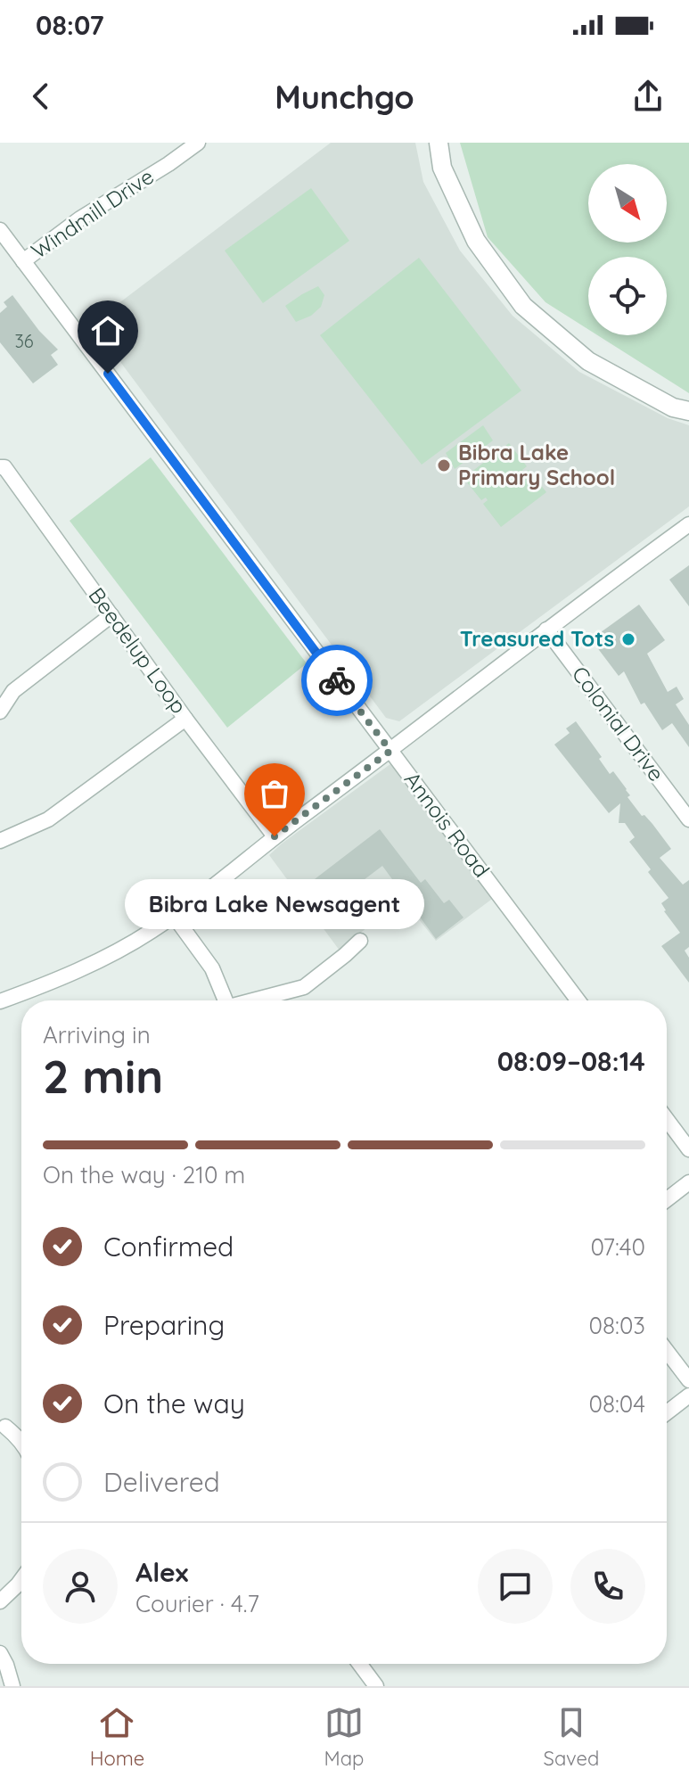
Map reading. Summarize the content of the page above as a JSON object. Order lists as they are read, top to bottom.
{
  "streets": {
    "street": [
      "Windmill Drive",
      "Beedelup Loop",
      "Colonial Drive",
      "Annois Road"
    ]
  },
  "crossings": [
    ["Windmill Drive", "Annois Road"]
  ],
  "places": ["Bibra Lake Primary School", "Treasured Tots", "Bibra Lake Newsagent"],
  "house_numbers": ["36"],
  "north": "bottom right",
  "page": {
    "status": "08:07",
    "header": "Munchgo",
    "bubble": "Bibra Lake Newsagent",
    "heading": ["2 min", "Arriving in", "08:09–08:14"],
    "panel": ["Alex", "Courier · 4.7"],
    "bar": "On the way · 210 m",
    "list": [
      ["Confirmed", "07:40"],
      ["Preparing", "08:03"],
      ["On the way", "08:04"],
      "Delivered"
    ],
    "tabs": ["Home", "Map", "Saved"]
  }
}
